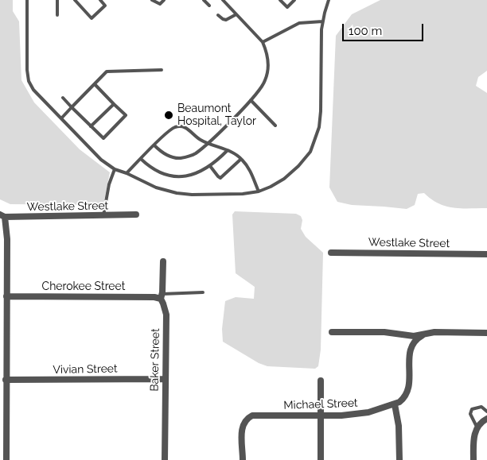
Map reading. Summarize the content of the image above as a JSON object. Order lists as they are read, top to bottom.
{
  "streets": {
    "street": [
      "Westlake Street",
      "Cherokee Street",
      "Baker Street",
      "Vivian Street",
      "Michael Street"
    ]
  },
  "crossings": [
    ["Cherokee Street", "Baker Street"],
    ["Baker Street", "Vivian Street"]
  ],
  "places": ["Beaumont Hospital, Taylor"],
  "scale_bar": "100 m"
}
